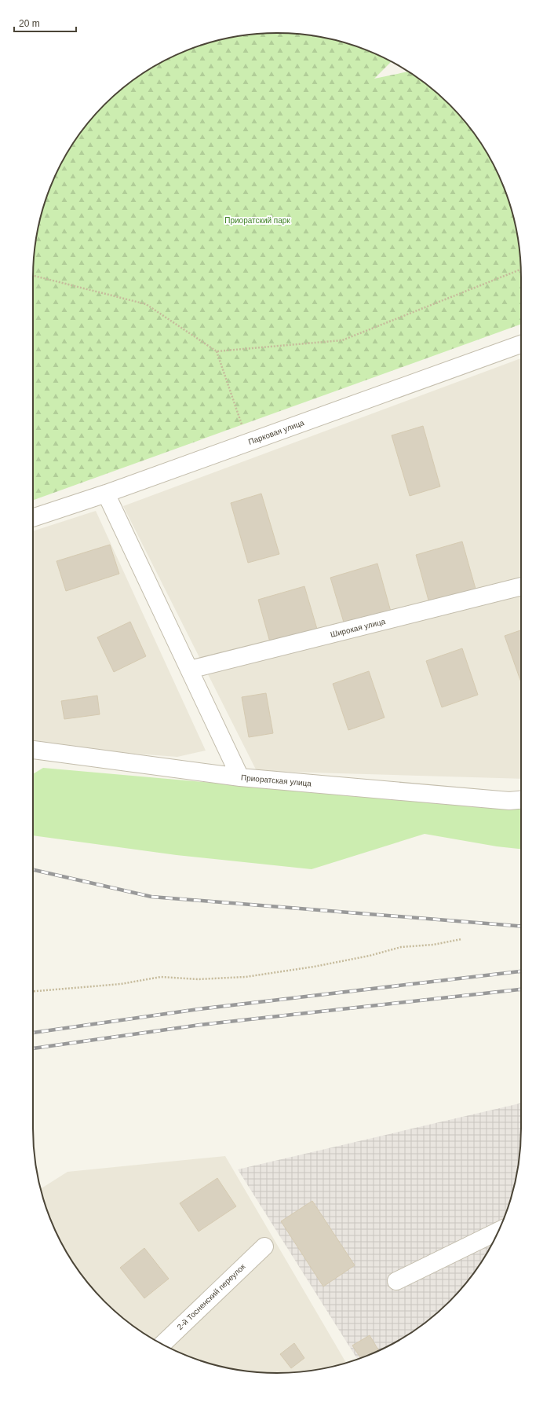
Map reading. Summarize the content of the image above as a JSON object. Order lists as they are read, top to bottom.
{
  "streets": {
    "street": [
      "Парковая улица",
      "Широкая улица",
      "Приоратская улица",
      "2-й Тосненский переулок"
    ]
  },
  "parks": ["Приоратский парк"],
  "scale_bar": "20 m"
}
